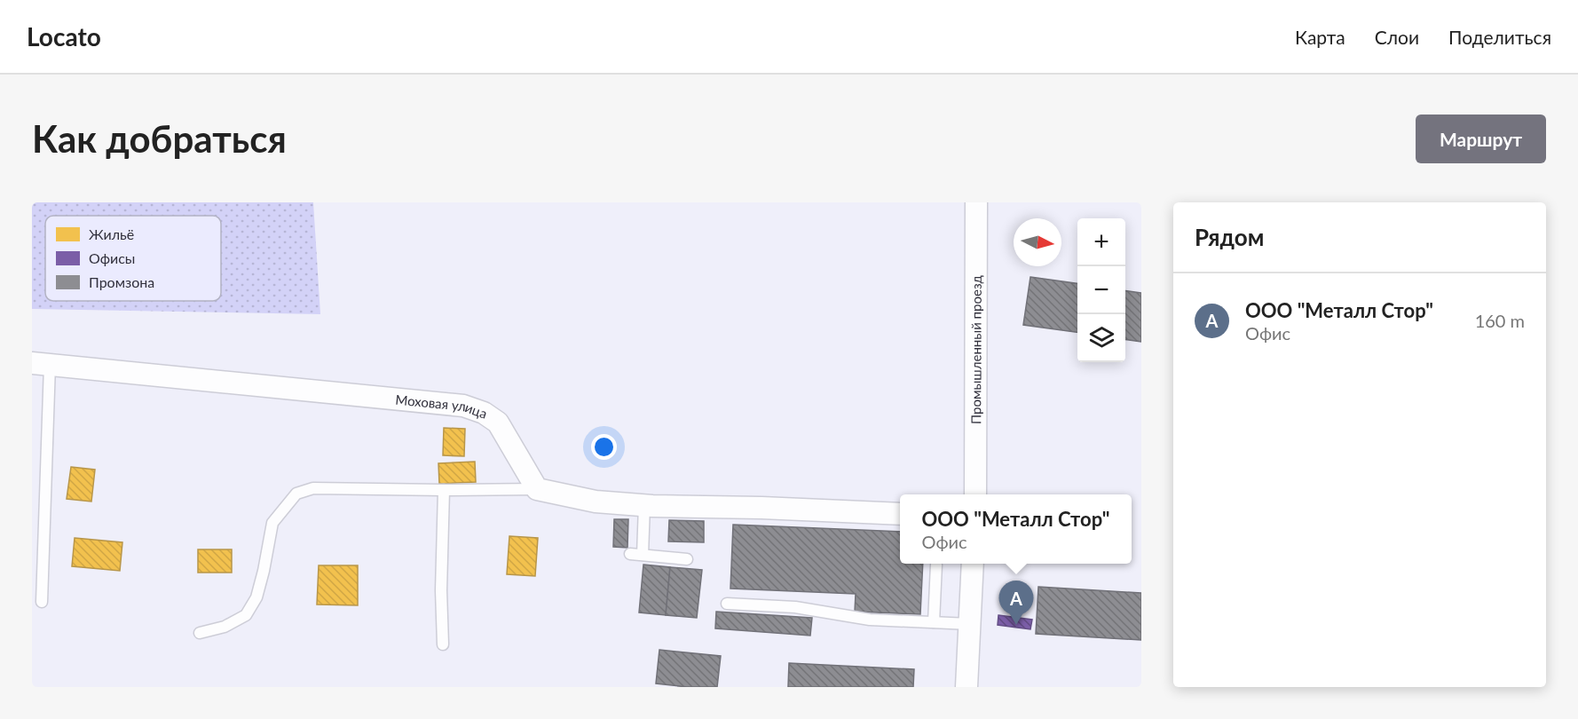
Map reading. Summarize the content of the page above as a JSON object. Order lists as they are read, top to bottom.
{
  "streets": {
    "street": ["Промышленный проезд", "Моховая улица"]
  },
  "legend": ["Жильё", "Офисы", "Промзона"],
  "north": "right",
  "page": {
    "header": "Locato",
    "nav": ["Карта", "Слои", "Поделиться"],
    "buttons": "Маршрут",
    "title": "Как добраться",
    "heading": "Рядом",
    "map_buttons": ["+", "−"],
    "list": [
      {
        "mark": "A",
        "name": "ООО \"Металл Стор\"",
        "note": "Офис",
        "value": "160 m"
      }
    ],
    "popup": ["ООО \"Металл Стор\"", "Офис"],
    "pins": "A"
  }
}
